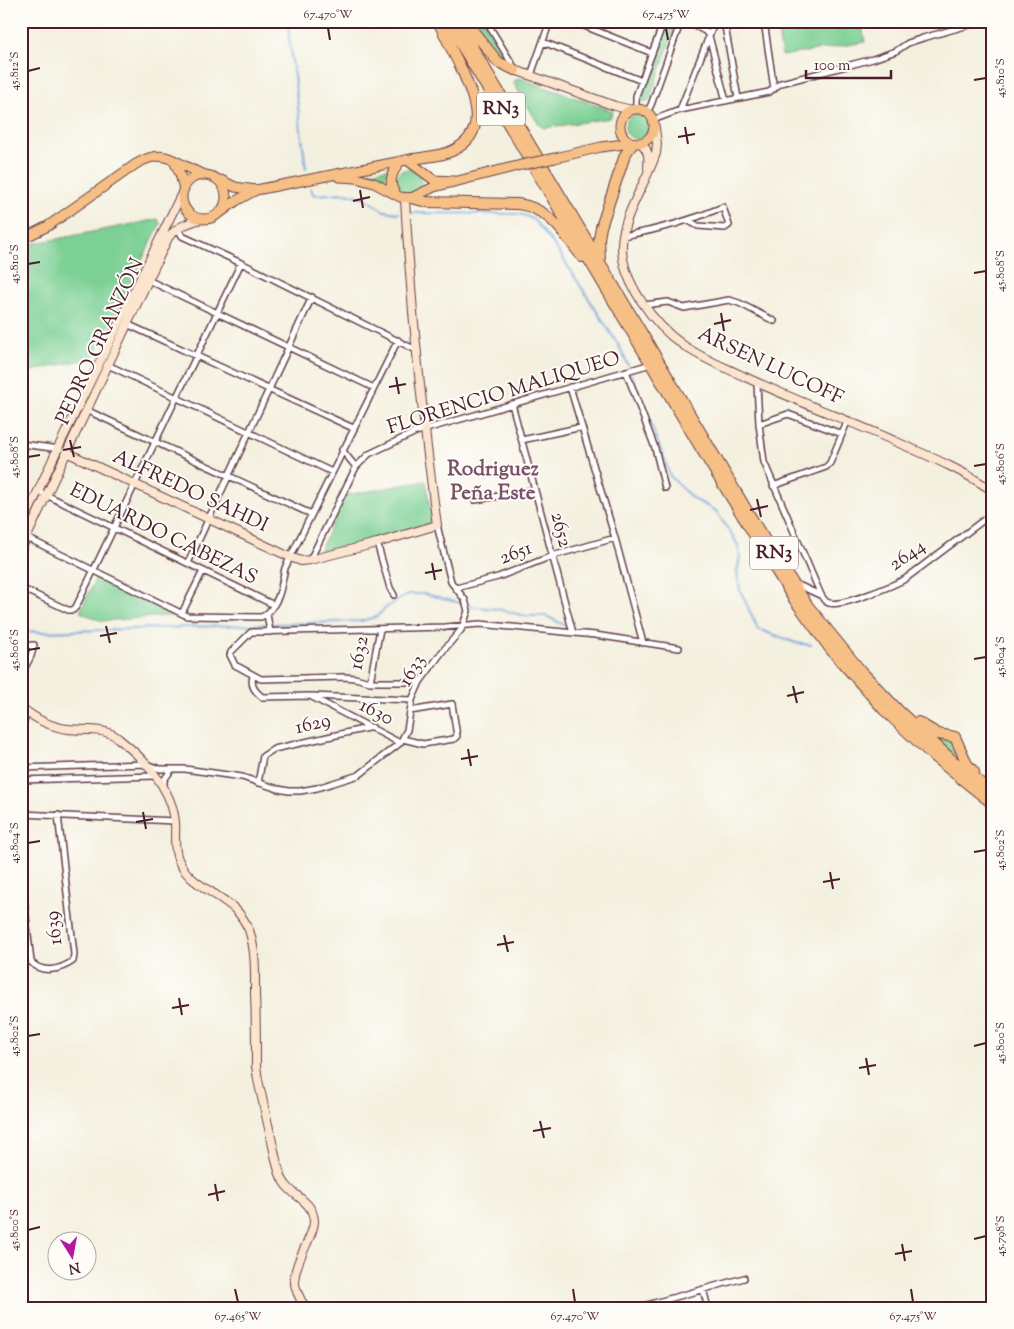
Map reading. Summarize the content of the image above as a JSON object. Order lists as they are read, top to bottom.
{
  "streets": {
    "highway": ["RN3"],
    "street": [
      "PEDRO GRANZÓN",
      "ARSEN LUCOFF",
      "FLORENCIO MALIQUEO",
      "ALFREDO SAHDI",
      "2652",
      "EDUARDO CABEZAS",
      "2651",
      "2644",
      "1632",
      "1633",
      "1630",
      "1629",
      "1639"
    ]
  },
  "crossings": [
    ["RN3", "FLORENCIO MALIQUEO"],
    ["PEDRO GRANZÓN", "ALFREDO SAHDI"],
    ["PEDRO GRANZÓN", "EDUARDO CABEZAS"],
    ["FLORENCIO MALIQUEO", "ALFREDO SAHDI"],
    ["FLORENCIO MALIQUEO", "2652"],
    ["2652", "2651"],
    ["1633", "1630"],
    ["1630", "1629"]
  ],
  "districts": ["Rodriguez Peña Este"],
  "scale_bar": "100 m",
  "north": "bottom",
  "coordinates": [
    "67.470°W",
    "67.475°W",
    "45.812°S",
    "45.810°S",
    "45.808°S",
    "45.806°S",
    "45.804°S",
    "45.802°S",
    "45.800°S",
    "45.798°S",
    "67.465°W"
  ]
}
